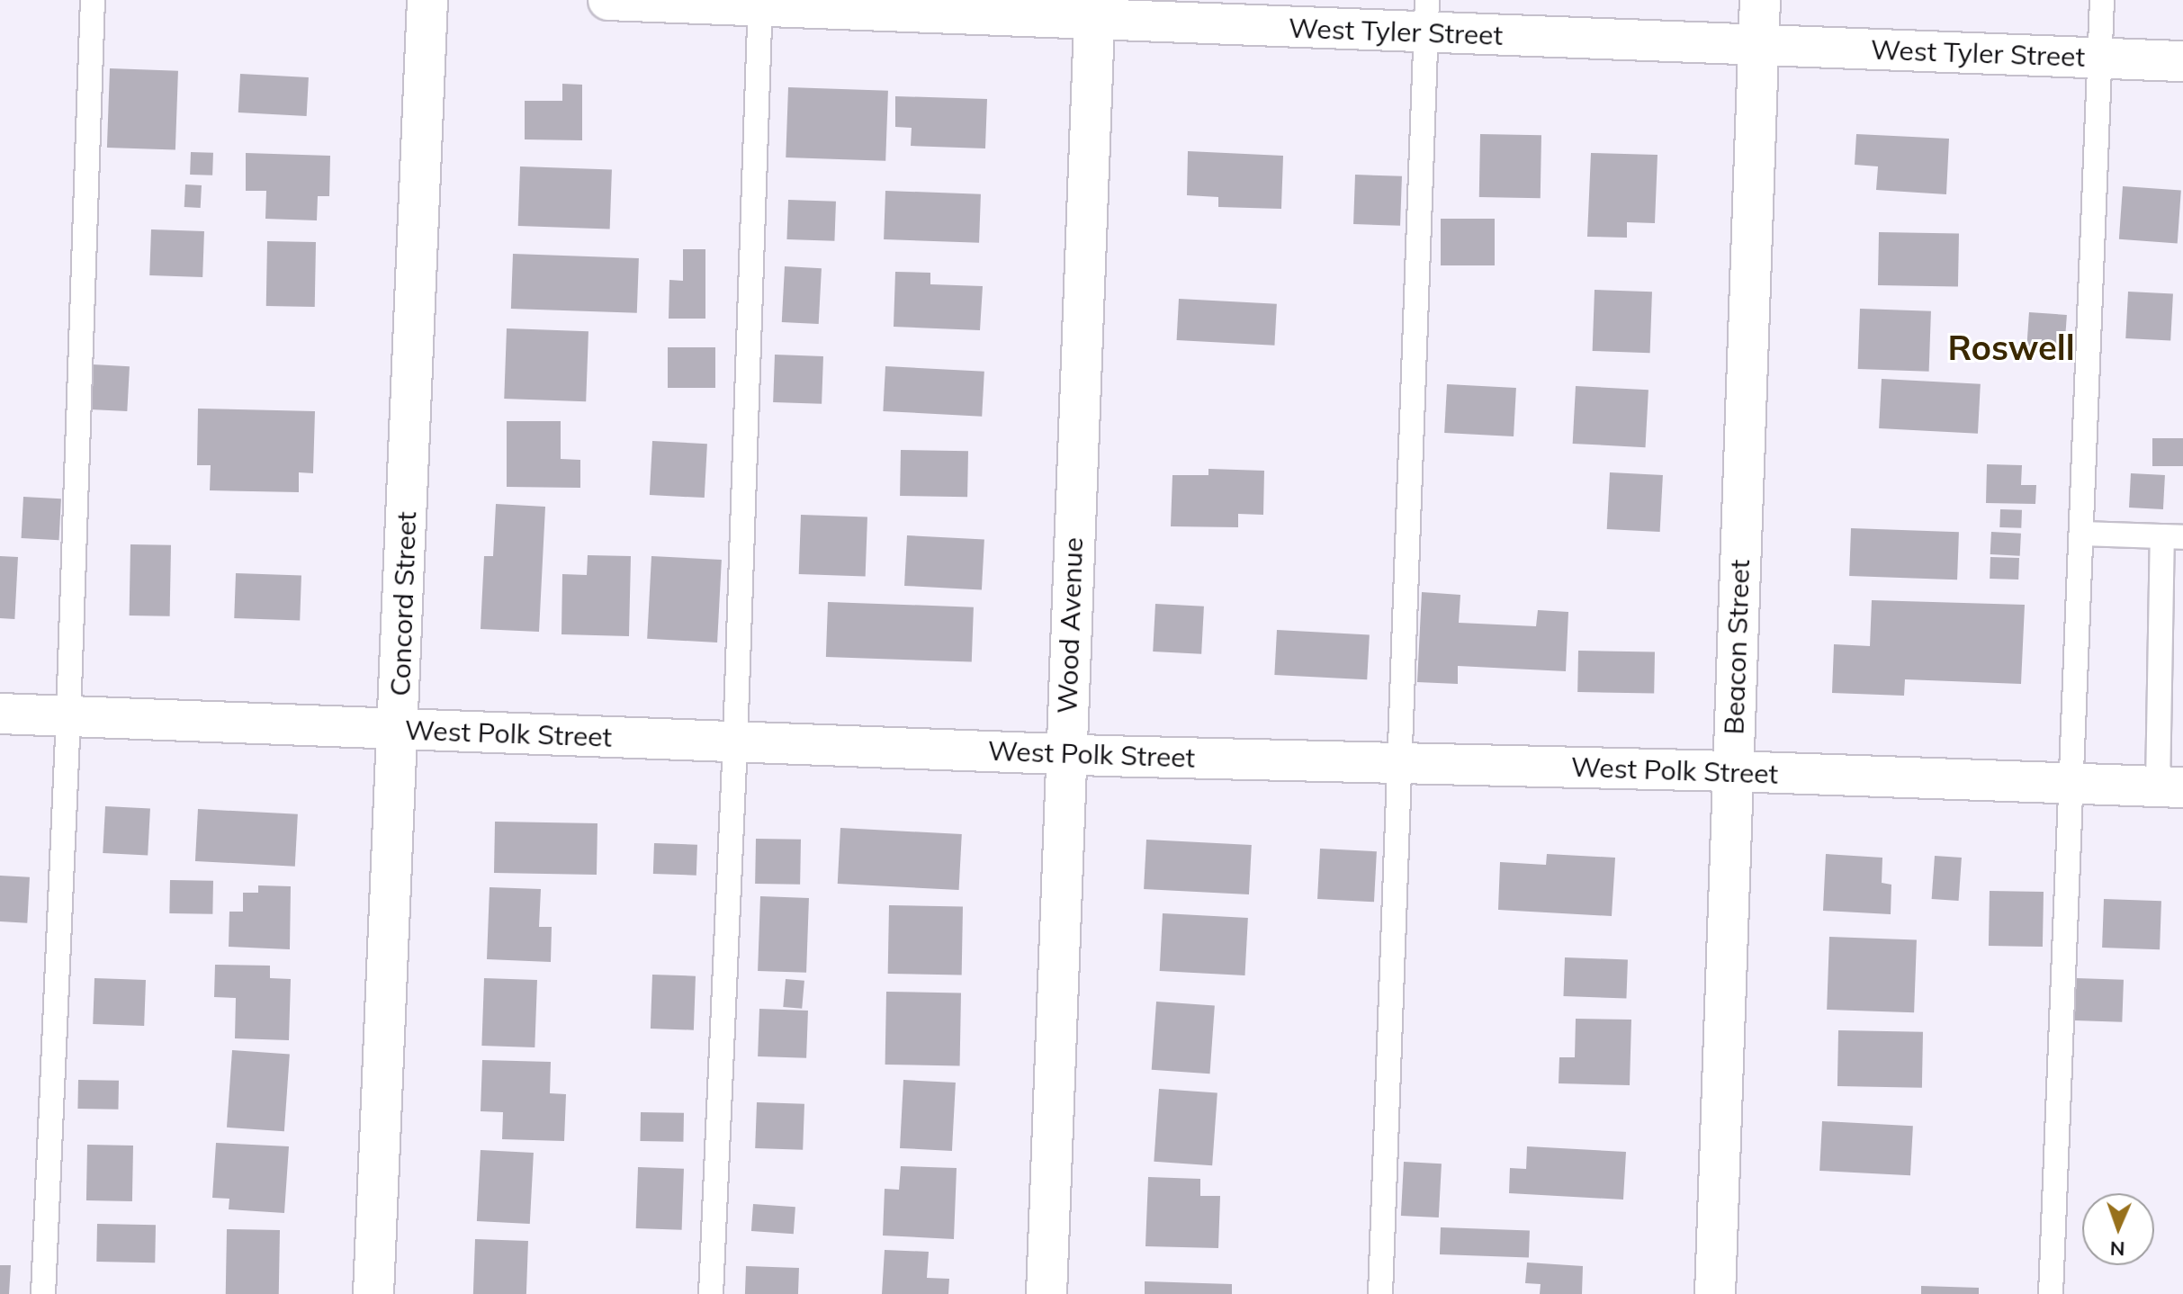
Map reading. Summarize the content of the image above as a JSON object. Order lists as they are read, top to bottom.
{
  "streets": {
    "street": [
      "West Tyler Street",
      "Concord Street",
      "Wood Avenue",
      "Beacon Street",
      "West Polk Street"
    ]
  },
  "crossings": [
    ["West Tyler Street", "Wood Avenue"],
    ["West Tyler Street", "Beacon Street"],
    ["Concord Street", "West Polk Street"],
    ["Wood Avenue", "West Polk Street"],
    ["Beacon Street", "West Polk Street"]
  ],
  "districts": ["Roswell"],
  "north": "bottom"
}
